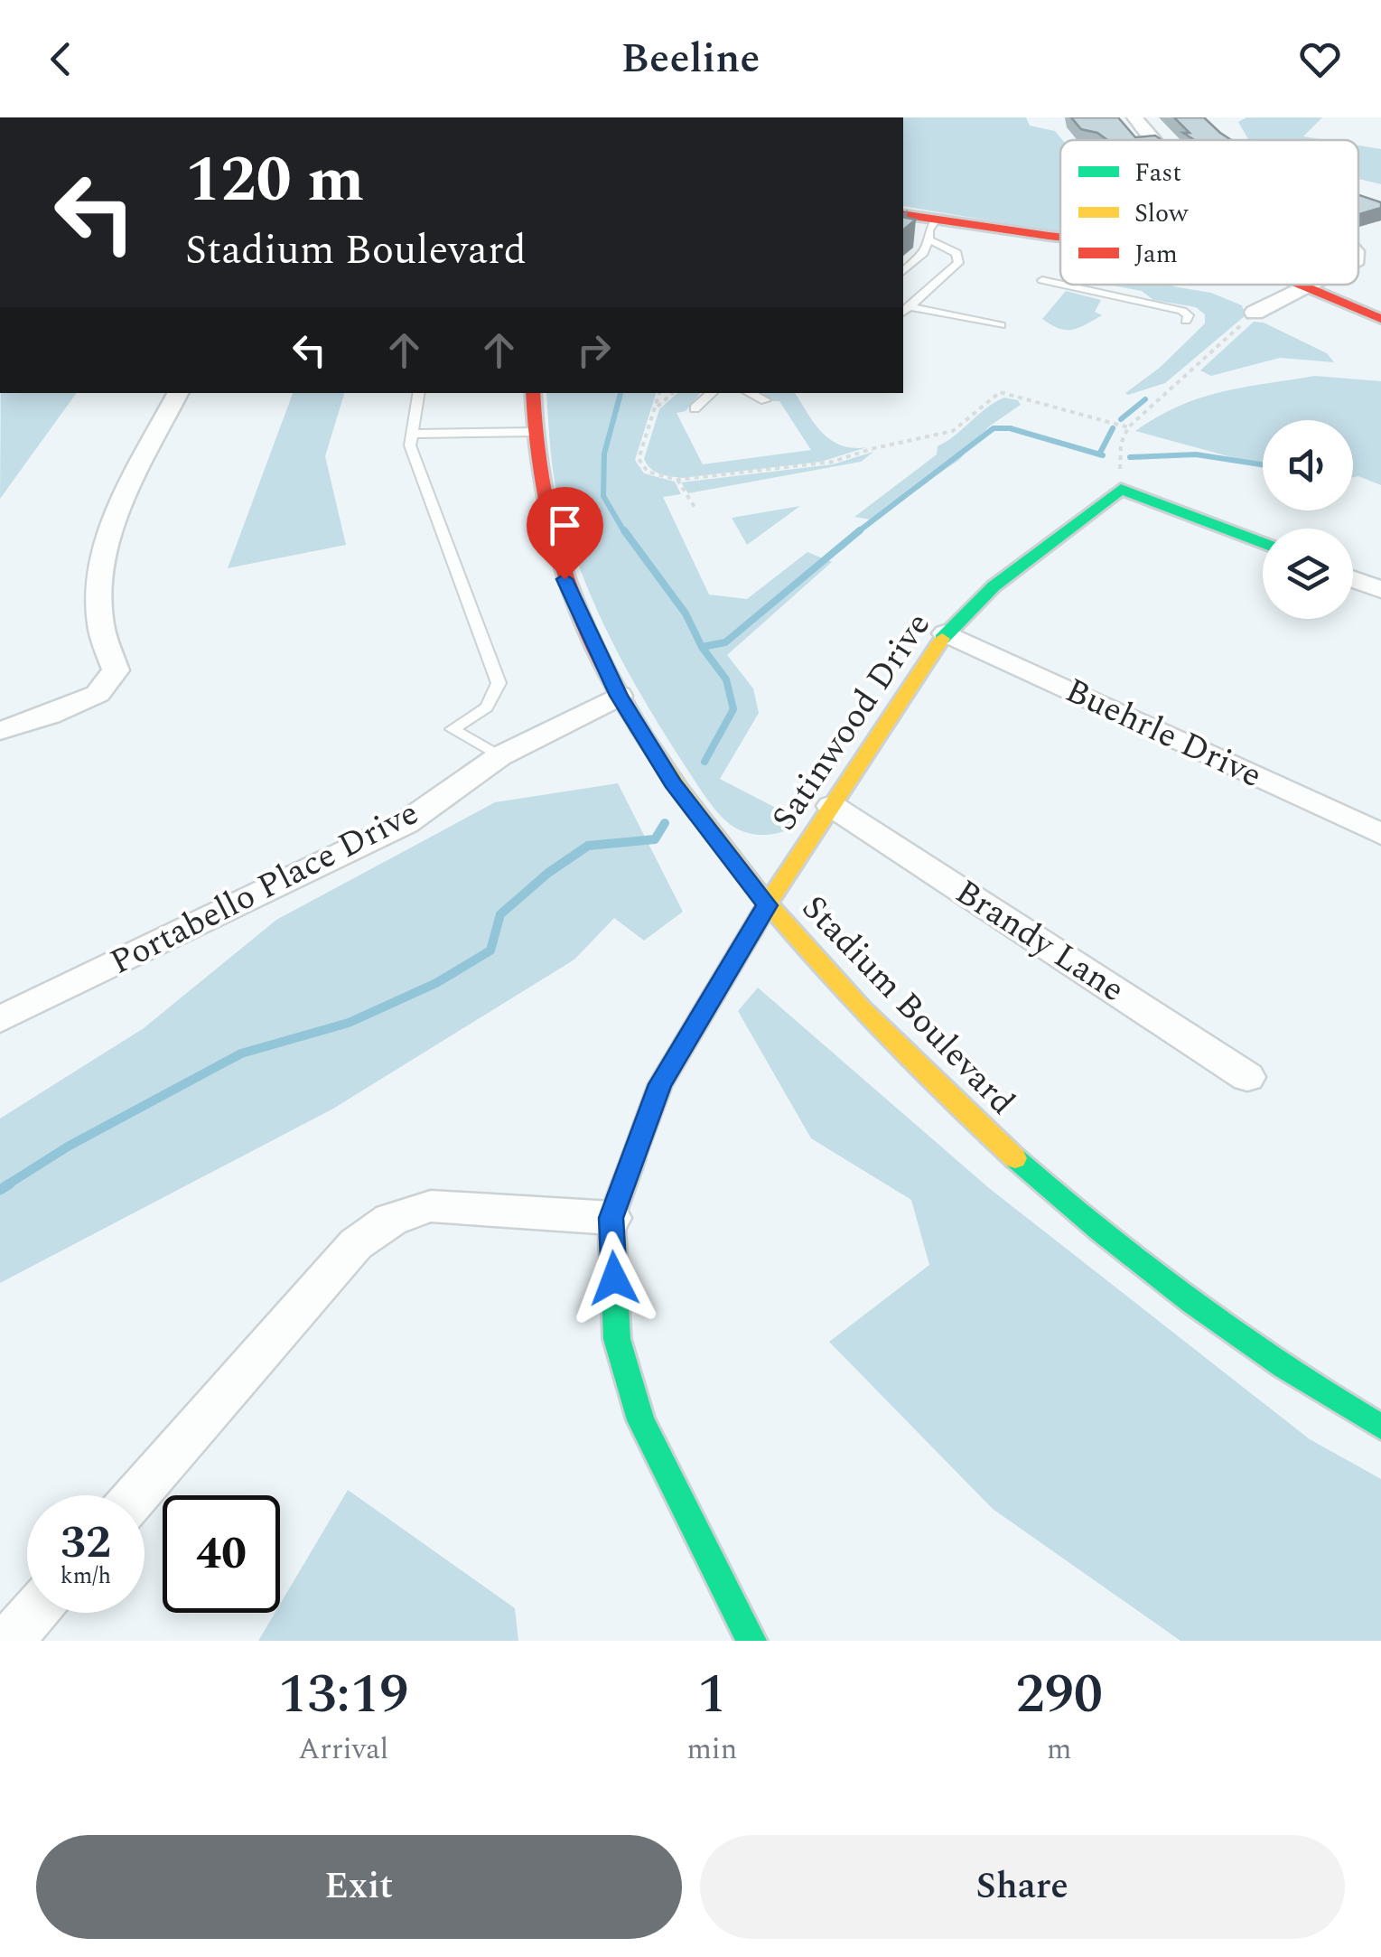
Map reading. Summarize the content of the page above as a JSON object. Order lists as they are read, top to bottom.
{
  "streets": {
    "street": [
      "Satinwood Drive",
      "Buehrle Drive",
      "Portabello Place Drive",
      "Brandy Lane",
      "Stadium Boulevard"
    ]
  },
  "crossings": [
    ["Satinwood Drive", "Buehrle Drive"],
    ["Satinwood Drive", "Brandy Lane"],
    ["Satinwood Drive", "Stadium Boulevard"],
    ["Portabello Place Drive", "Stadium Boulevard"]
  ],
  "legend": ["Fast", "Slow", "Jam"],
  "page": {
    "header": "Beeline",
    "turn": ["120 m", "Stadium Boulevard"],
    "speed": "32 km/h",
    "limit": "40",
    "eta": [
      "13:19",
      "Arrival",
      "1",
      "min",
      "290",
      "m"
    ],
    "buttons": ["Exit", "Share"]
  }
}
